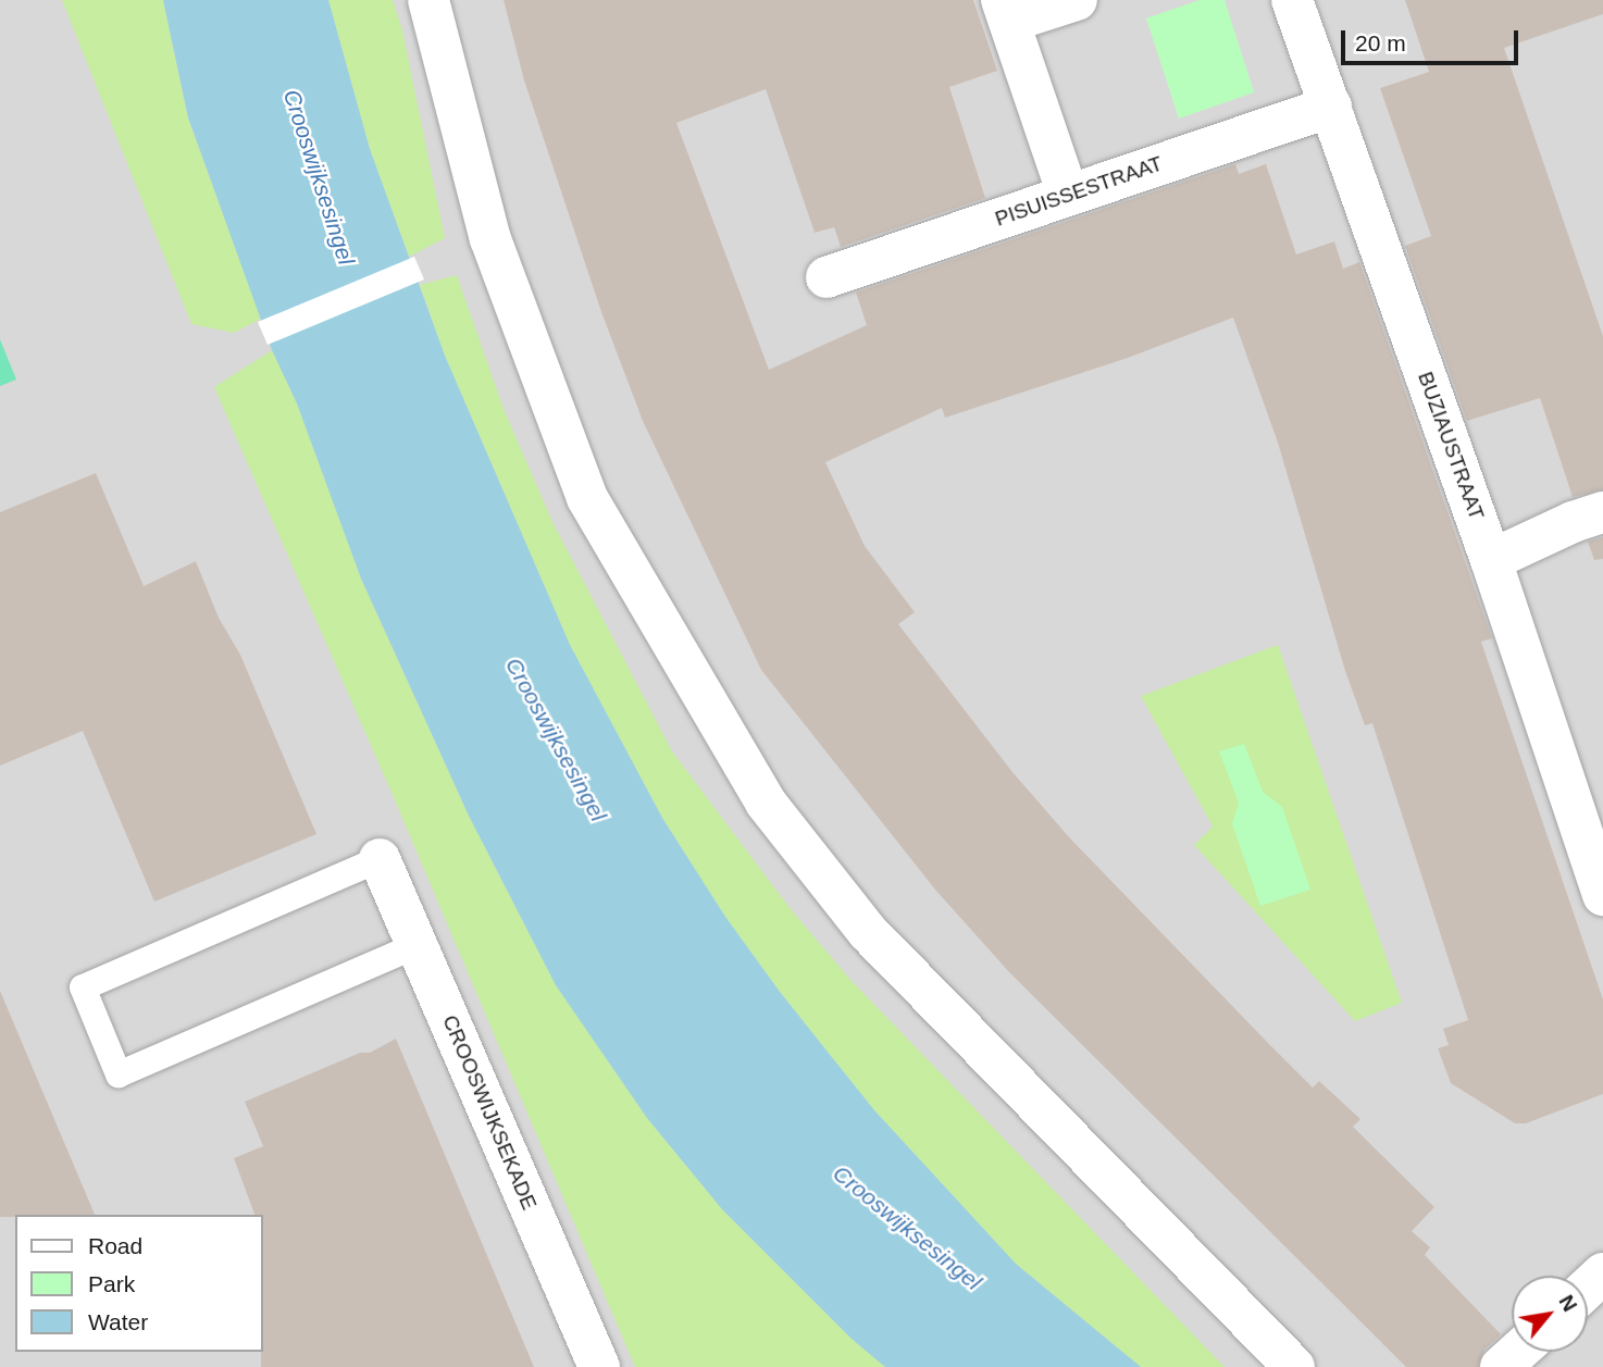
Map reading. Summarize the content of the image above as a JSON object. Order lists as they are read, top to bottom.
{
  "streets": {
    "street": ["PISUISSESTRAAT", "BUZIAUSTRAAT", "CROOSWIJKSEKADE"]
  },
  "crossings": [
    ["PISUISSESTRAAT", "BUZIAUSTRAAT"]
  ],
  "water": ["Crooswijksesingel"],
  "legend": ["Road", "Park", "Water"],
  "scale_bar": "20 m",
  "north": "top right"
}
